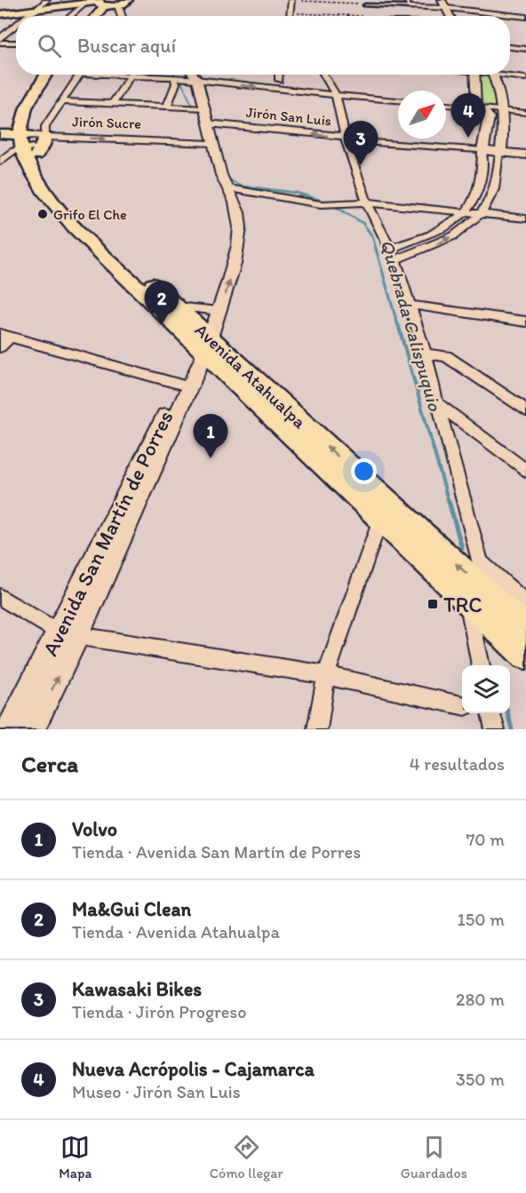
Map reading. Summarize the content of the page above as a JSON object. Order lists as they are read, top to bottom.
{
  "streets": {
    "main road": ["Jirón Sucre", "Avenida Atahualpa"],
    "street": ["Jirón San Luis", "Avenida San Martín de Porres"]
  },
  "crossings": [
    ["Jirón San Luis", "Avenida San Martín de Porres"],
    ["Jirón Sucre", "Avenida Atahualpa"],
    ["Jirón Sucre", "Avenida San Martín de Porres"],
    ["Avenida Atahualpa", "Avenida San Martín de Porres"]
  ],
  "one_way": ["Jirón Sucre"],
  "water": ["Quebrada Calispuquio"],
  "places": {
    "other": ["Grifo El Che"],
    "transit": ["TRC"]
  },
  "north": "top right",
  "page": {
    "search": "Buscar aquí",
    "pins": [
      "4",
      "3",
      "2",
      "1"
    ],
    "heading": ["Cerca", "4 resultados"],
    "list": [
      {
        "mark": "1",
        "name": "Volvo",
        "note": "Tienda · Avenida San Martín de Porres",
        "value": "70 m"
      },
      {
        "mark": "2",
        "name": "Ma&Gui Clean",
        "note": "Tienda · Avenida Atahualpa",
        "value": "150 m"
      },
      {
        "mark": "3",
        "name": "Kawasaki Bikes",
        "note": "Tienda · Jirón Progreso",
        "value": "280 m"
      },
      {
        "mark": "4",
        "name": "Nueva Acrópolis - Cajamarca",
        "note": "Museo · Jirón San Luis",
        "value": "350 m"
      }
    ],
    "nav": ["Mapa", "Cómo llegar", "Guardados"]
  }
}
